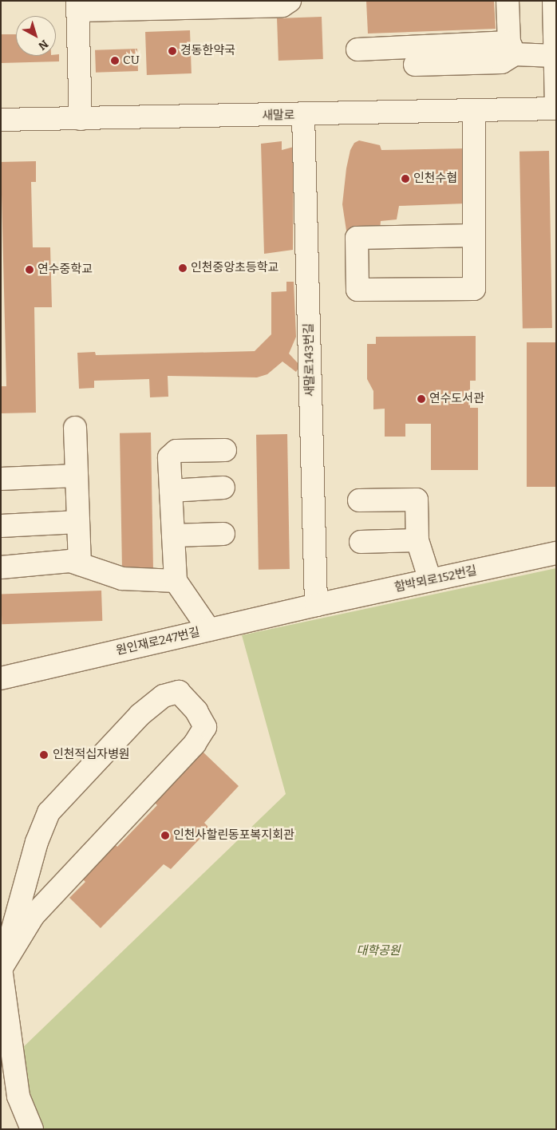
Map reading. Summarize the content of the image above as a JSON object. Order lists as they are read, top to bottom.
{
  "streets": {
    "street": [
      "새말로",
      "새말로143번길",
      "함박뫼로152번길",
      "원인재로247번길"
    ]
  },
  "crossings": [
    ["새말로", "새말로143번길"],
    ["새말로143번길", "함박뫼로152번길"],
    ["새말로143번길", "원인재로247번길"],
    ["함박뫼로152번길", "원인재로247번길"]
  ],
  "parks": ["대학공원"],
  "places": [
    "경동한약국",
    "CU",
    "인천수협",
    "인천중앙초등학교",
    "연수중학교",
    "연수도서관",
    "인천적십자병원",
    "인천사할린동포복지회관"
  ],
  "north": "bottom right"
}
